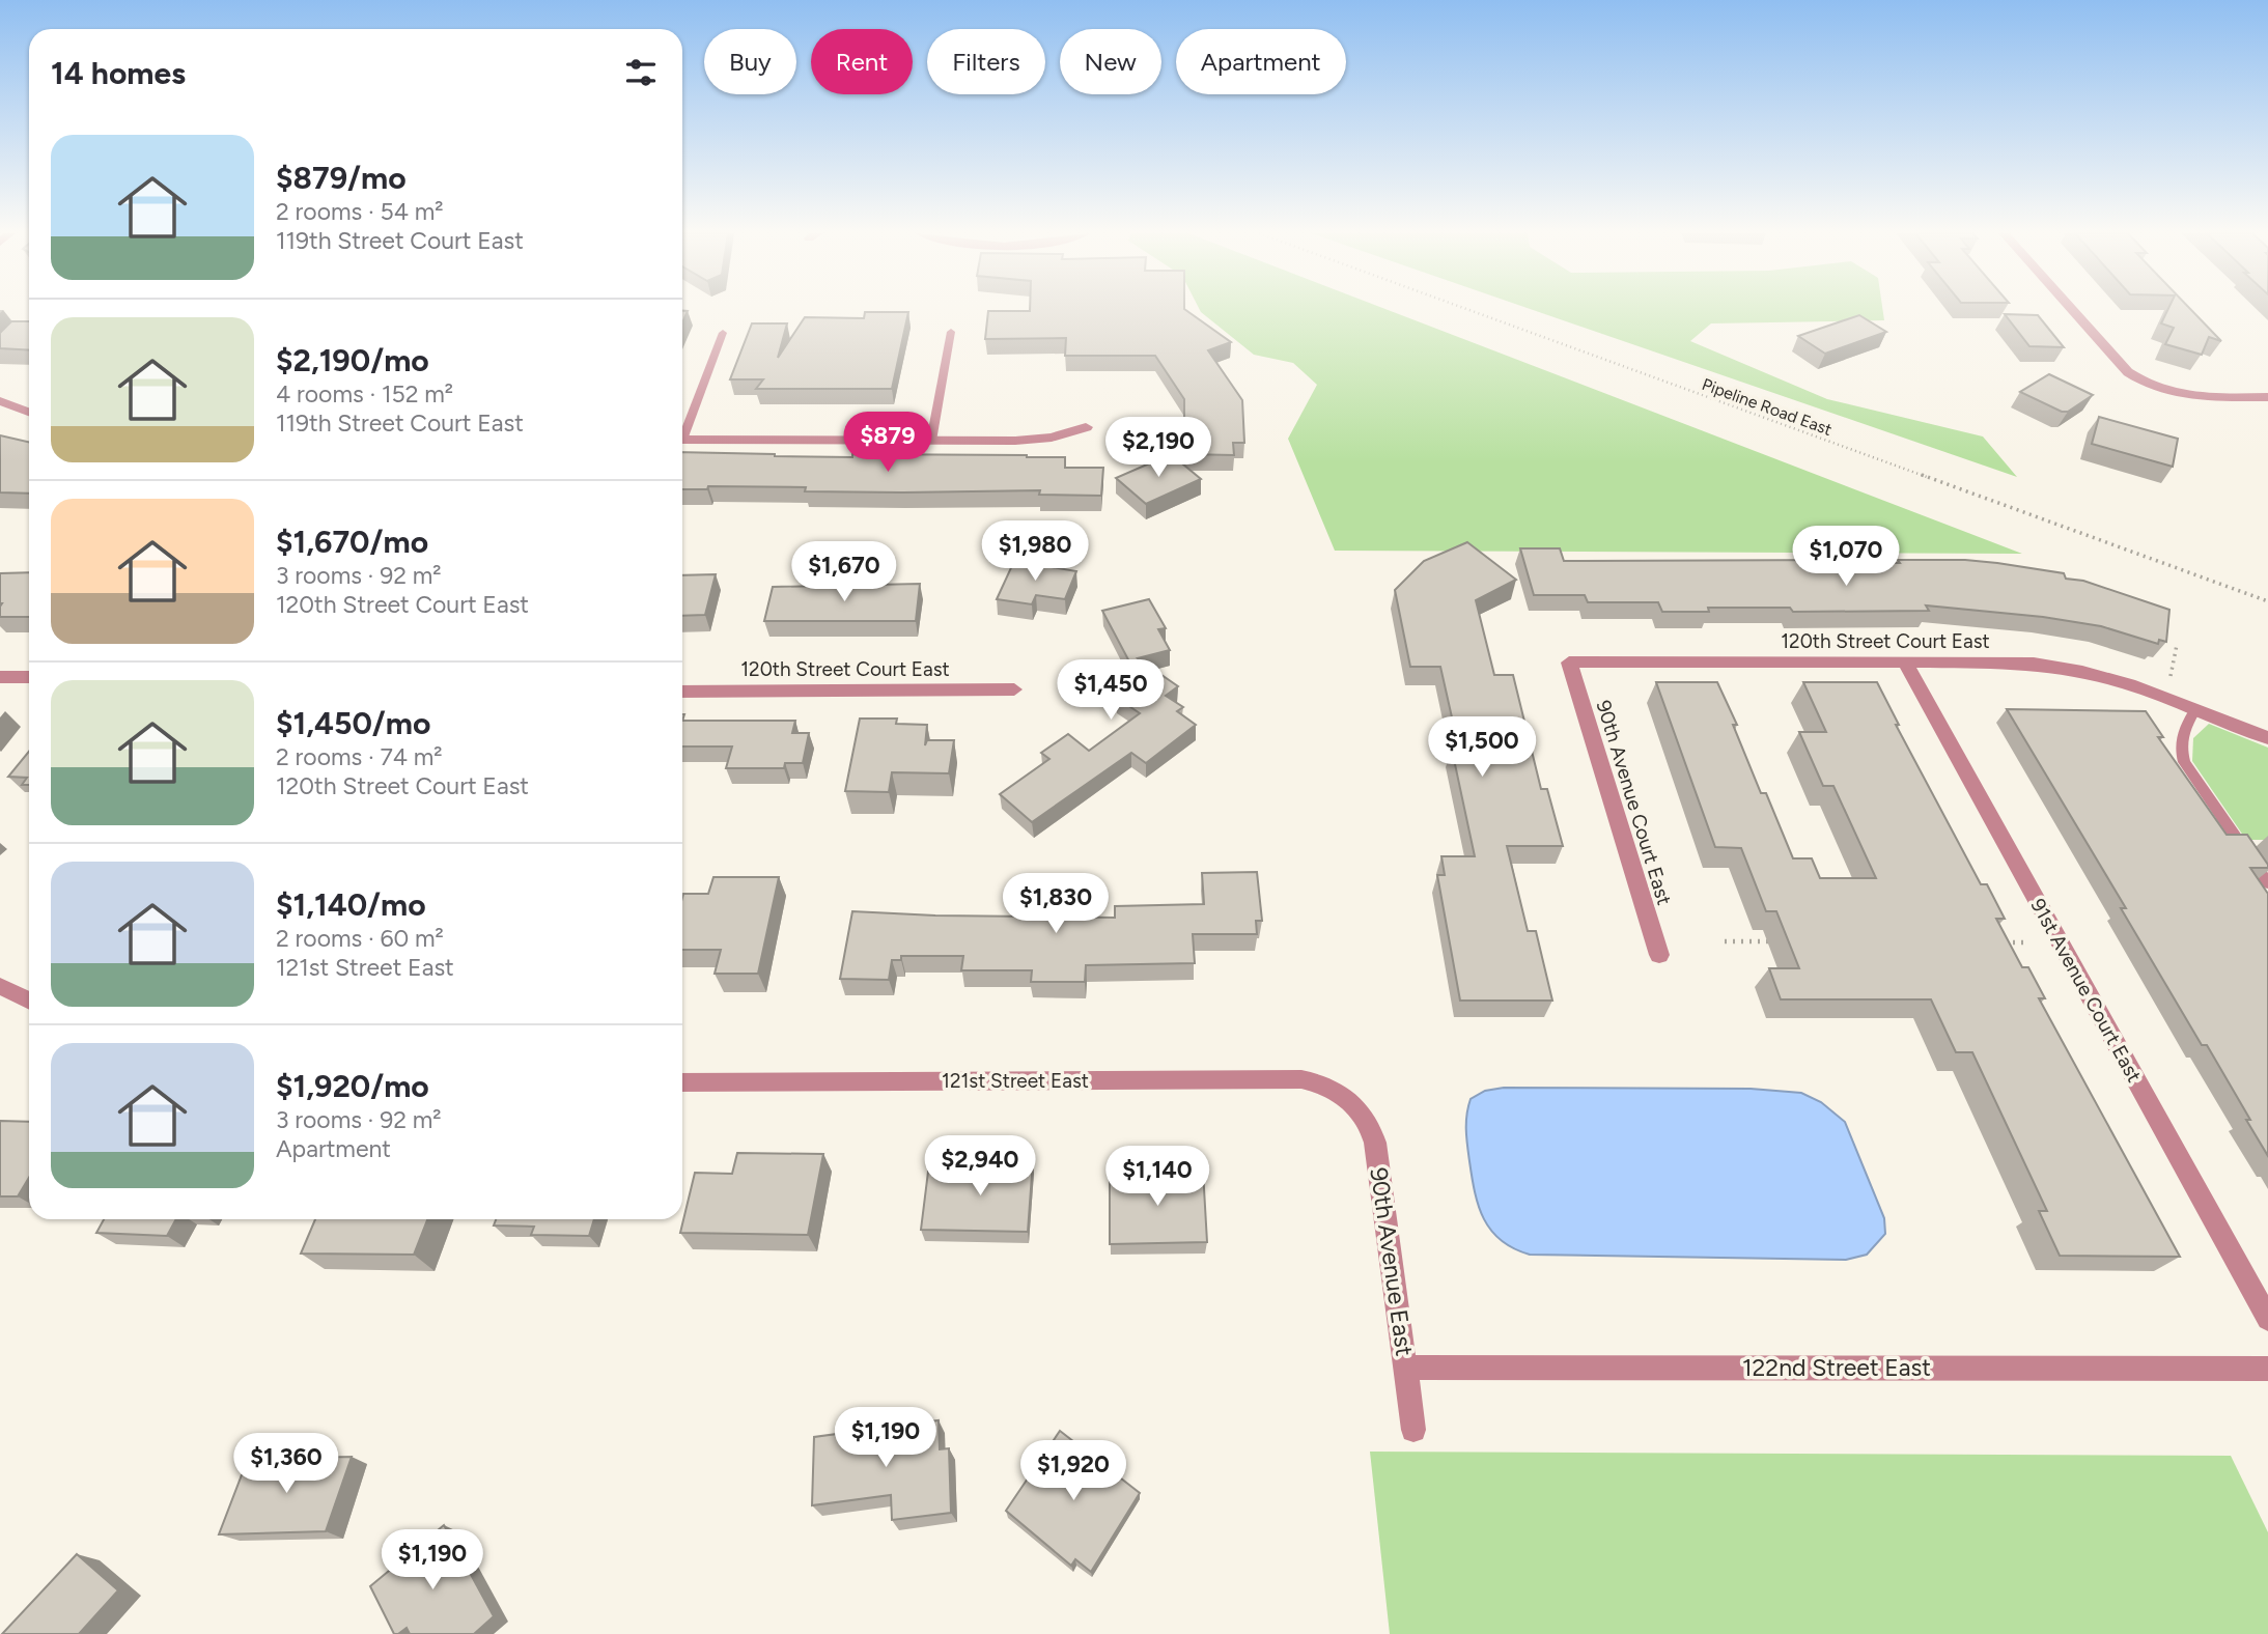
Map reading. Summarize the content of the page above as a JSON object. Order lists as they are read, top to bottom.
{
  "streets": {
    "street": [
      "120th Street Court East",
      "90th Avenue Court East",
      "91st Avenue Court East",
      "121st Street East",
      "90th Avenue East",
      "122nd Street East"
    ],
    "path": ["Pipeline Road East"]
  },
  "crossings": [
    ["120th Street Court East", "90th Avenue Court East"],
    ["120th Street Court East", "91st Avenue Court East"],
    ["121st Street East", "90th Avenue East"],
    ["90th Avenue East", "122nd Street East"]
  ],
  "page": {
    "chip": [
      "Buy",
      "Rent",
      "Filters",
      "New",
      "Apartment"
    ],
    "heading": "14 homes",
    "list": [
      {
        "name": "$879/mo",
        "note": "2 rooms · 54 m² · 119th Street Court East"
      },
      {
        "name": "$2,190/mo",
        "note": "4 rooms · 152 m² · 119th Street Court East"
      },
      {
        "name": "$1,670/mo",
        "note": "3 rooms · 92 m² · 120th Street Court East"
      },
      {
        "name": "$1,450/mo",
        "note": "2 rooms · 74 m² · 120th Street Court East"
      },
      {
        "name": "$1,140/mo",
        "note": "2 rooms · 60 m² · 121st Street East"
      },
      {
        "name": "$1,920/mo",
        "note": "3 rooms · 92 m² · Apartment"
      }
    ],
    "price": [
      "$879",
      "$2,190",
      "$1,980",
      "$1,070",
      "$1,670",
      "$1,450",
      "$1,500",
      "$1,830",
      "$2,940",
      "$1,140",
      "$1,190",
      "$1,360",
      "$1,920",
      "$1,190"
    ]
  }
}
